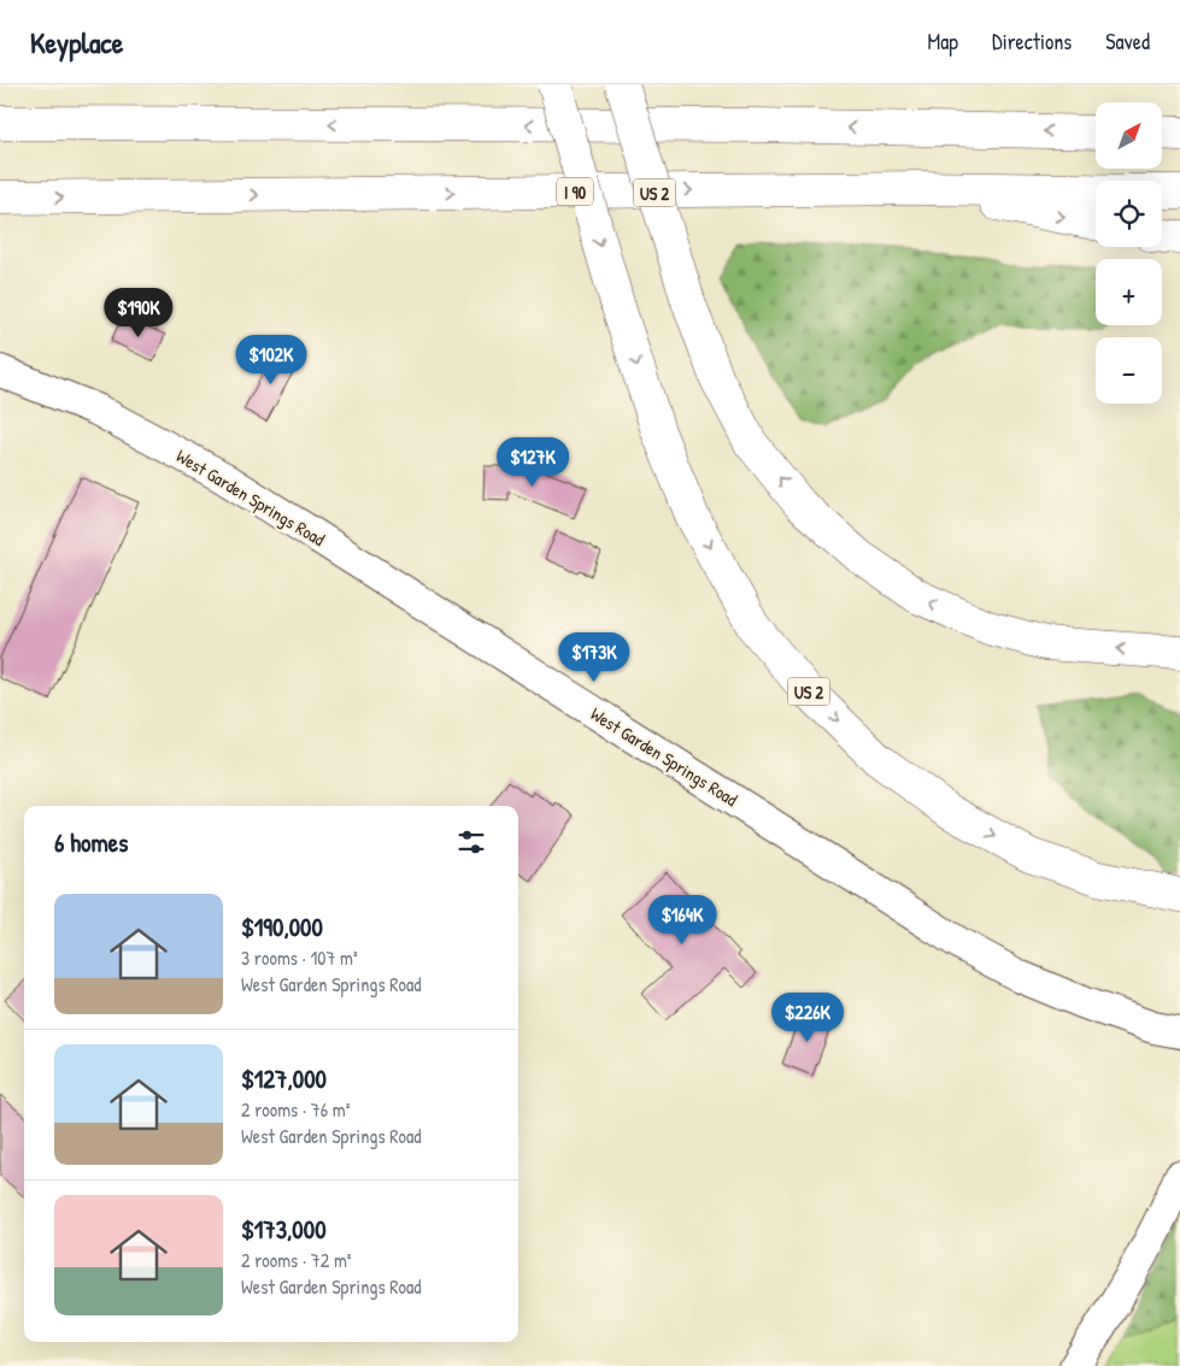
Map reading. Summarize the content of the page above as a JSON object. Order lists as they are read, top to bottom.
{
  "streets": {
    "highway": ["I 90", "US 2"],
    "street": ["West Garden Springs Road"]
  },
  "north": "top right",
  "page": {
    "header": "Keyplace",
    "nav": ["Map", "Directions", "Saved"],
    "map_buttons": ["+", "−"],
    "price": [
      "$190K",
      "$102K",
      "$127K",
      "$173K",
      "$164K",
      "$226K"
    ],
    "heading": "6 homes",
    "list": [
      {
        "name": "$190,000",
        "note": "3 rooms · 107 m² · West Garden Springs Road"
      },
      {
        "name": "$127,000",
        "note": "2 rooms · 76 m² · West Garden Springs Road"
      },
      {
        "name": "$173,000",
        "note": "2 rooms · 72 m² · West Garden Springs Road"
      }
    ]
  }
}
